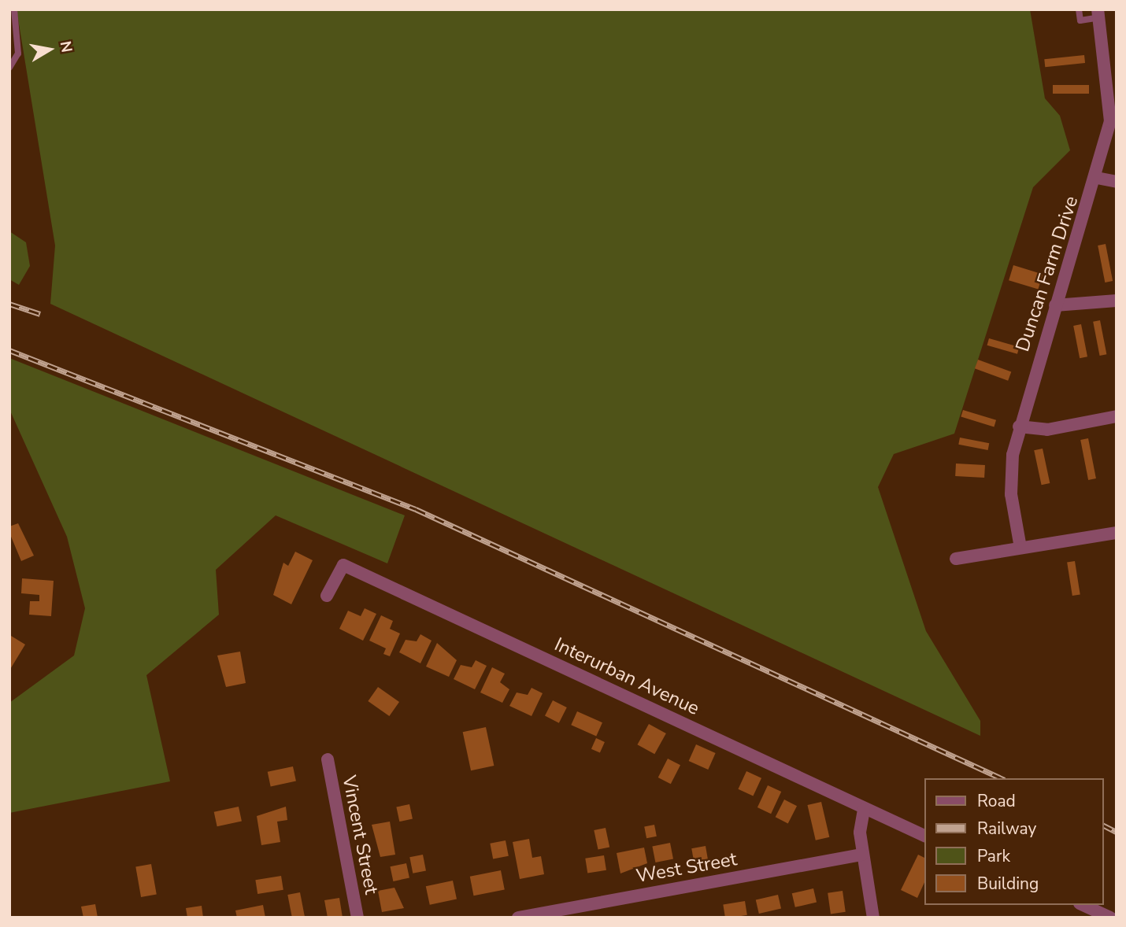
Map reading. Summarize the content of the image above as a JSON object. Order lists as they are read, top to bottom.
{
  "streets": {
    "street": [
      "Duncan Farm Drive",
      "Interurban Avenue",
      "Vincent Street",
      "West Street"
    ]
  },
  "legend": [
    "Road",
    "Railway",
    "Park",
    "Building"
  ],
  "north": "right"
}
